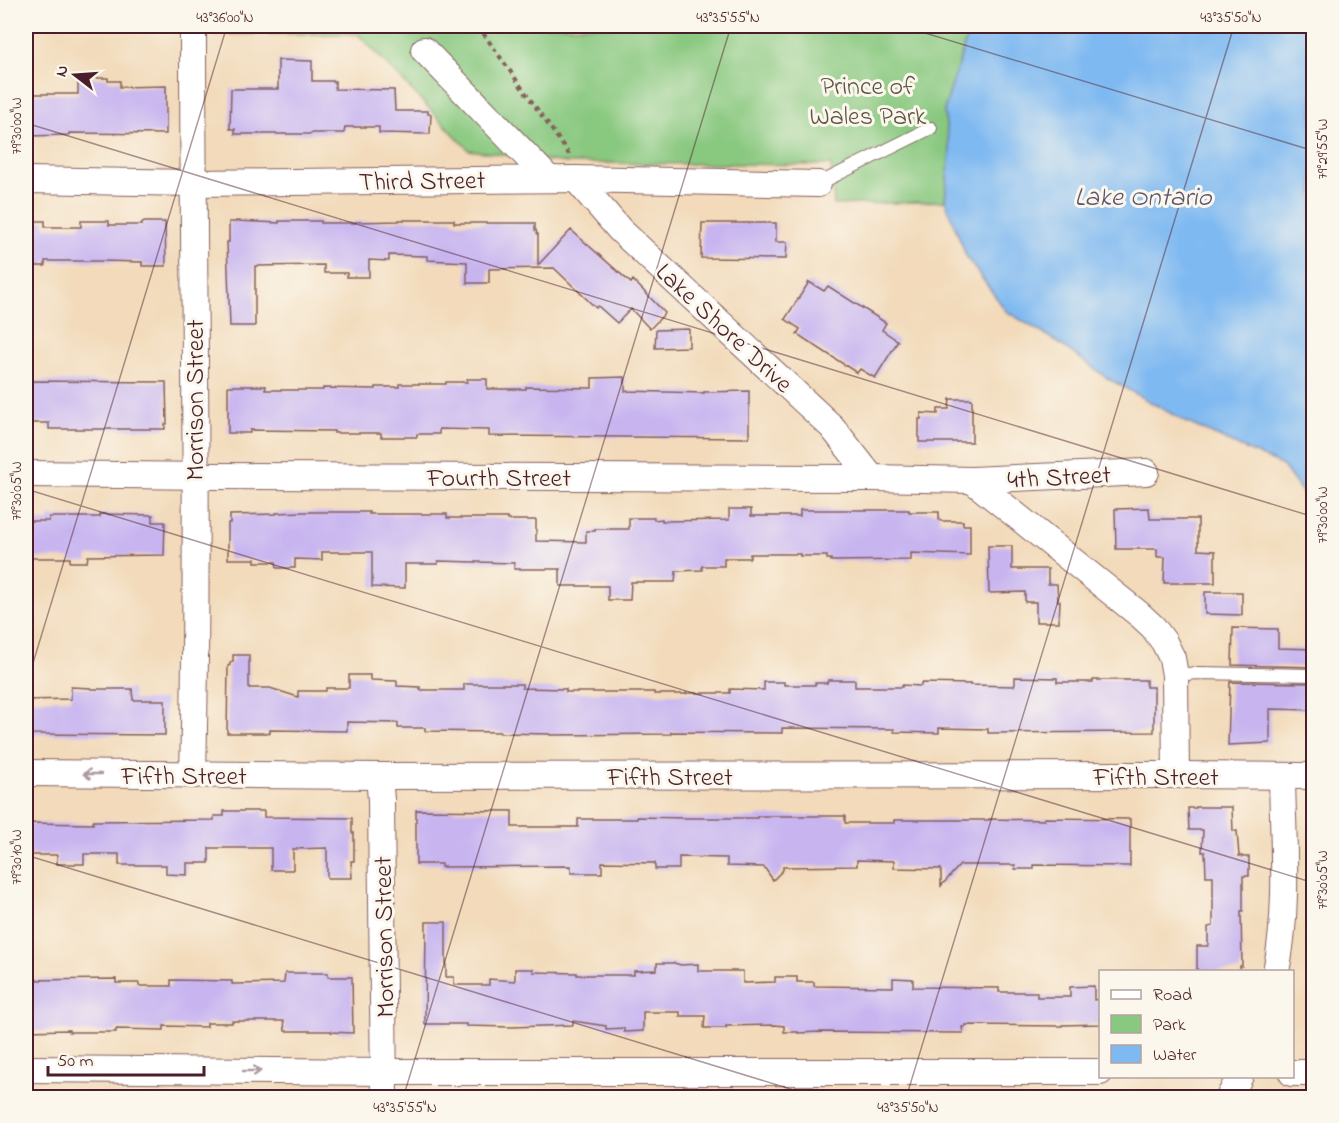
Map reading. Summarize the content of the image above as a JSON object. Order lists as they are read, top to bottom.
{
  "streets": {
    "street": [
      "Third Street",
      "Lake Shore Drive",
      "Morrison Street",
      "4th Street",
      "Fourth Street",
      "Fifth Street"
    ]
  },
  "crossings": [
    ["Third Street", "Lake Shore Drive"],
    ["Third Street", "Morrison Street"],
    ["Lake Shore Drive", "Fourth Street"],
    ["Morrison Street", "Fourth Street"],
    ["Morrison Street", "Fifth Street"],
    ["4th Street", "Fourth Street"]
  ],
  "water": ["Lake Ontario"],
  "parks": ["Prince of Wales Park"],
  "legend": ["Road", "Park", "Water"],
  "scale_bar": "50 m",
  "north": "left",
  "coordinates": [
    "43°36'00\"N",
    "43°35'55\"N",
    "43°35'50\"N",
    "79°30'00\"W",
    "79°29'55\"W",
    "79°30'05\"W",
    "79°30'10\"W"
  ]
}
